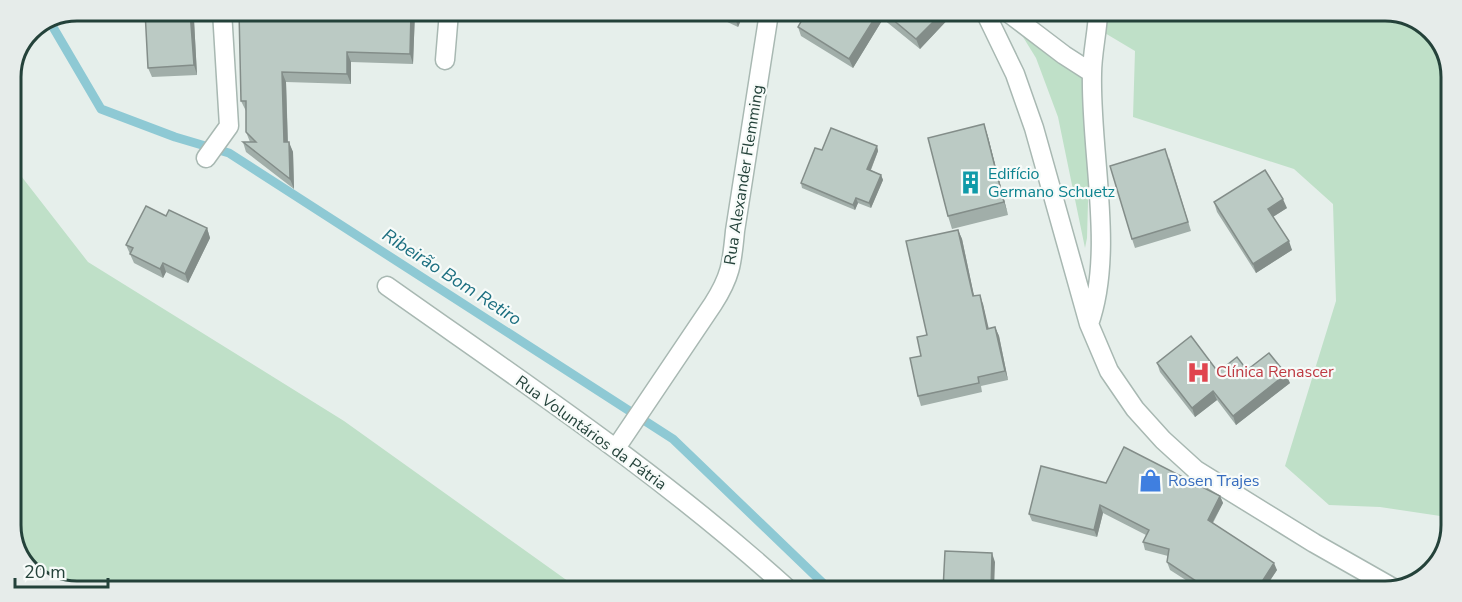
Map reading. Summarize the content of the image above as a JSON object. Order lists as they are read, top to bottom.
{
  "streets": {
    "street": ["Rua Alexander Flemming", "Rua Voluntários da Pátria"]
  },
  "crossings": [
    ["Rua Alexander Flemming", "Rua Voluntários da Pátria"]
  ],
  "water": ["Ribeirão Bom Retiro"],
  "places": {
    "building": ["Edifício Germano Schuetz"],
    "hospital": ["Clínica Renascer"],
    "shop": ["Rosen Trajes"]
  },
  "scale_bar": "20 m"
}
